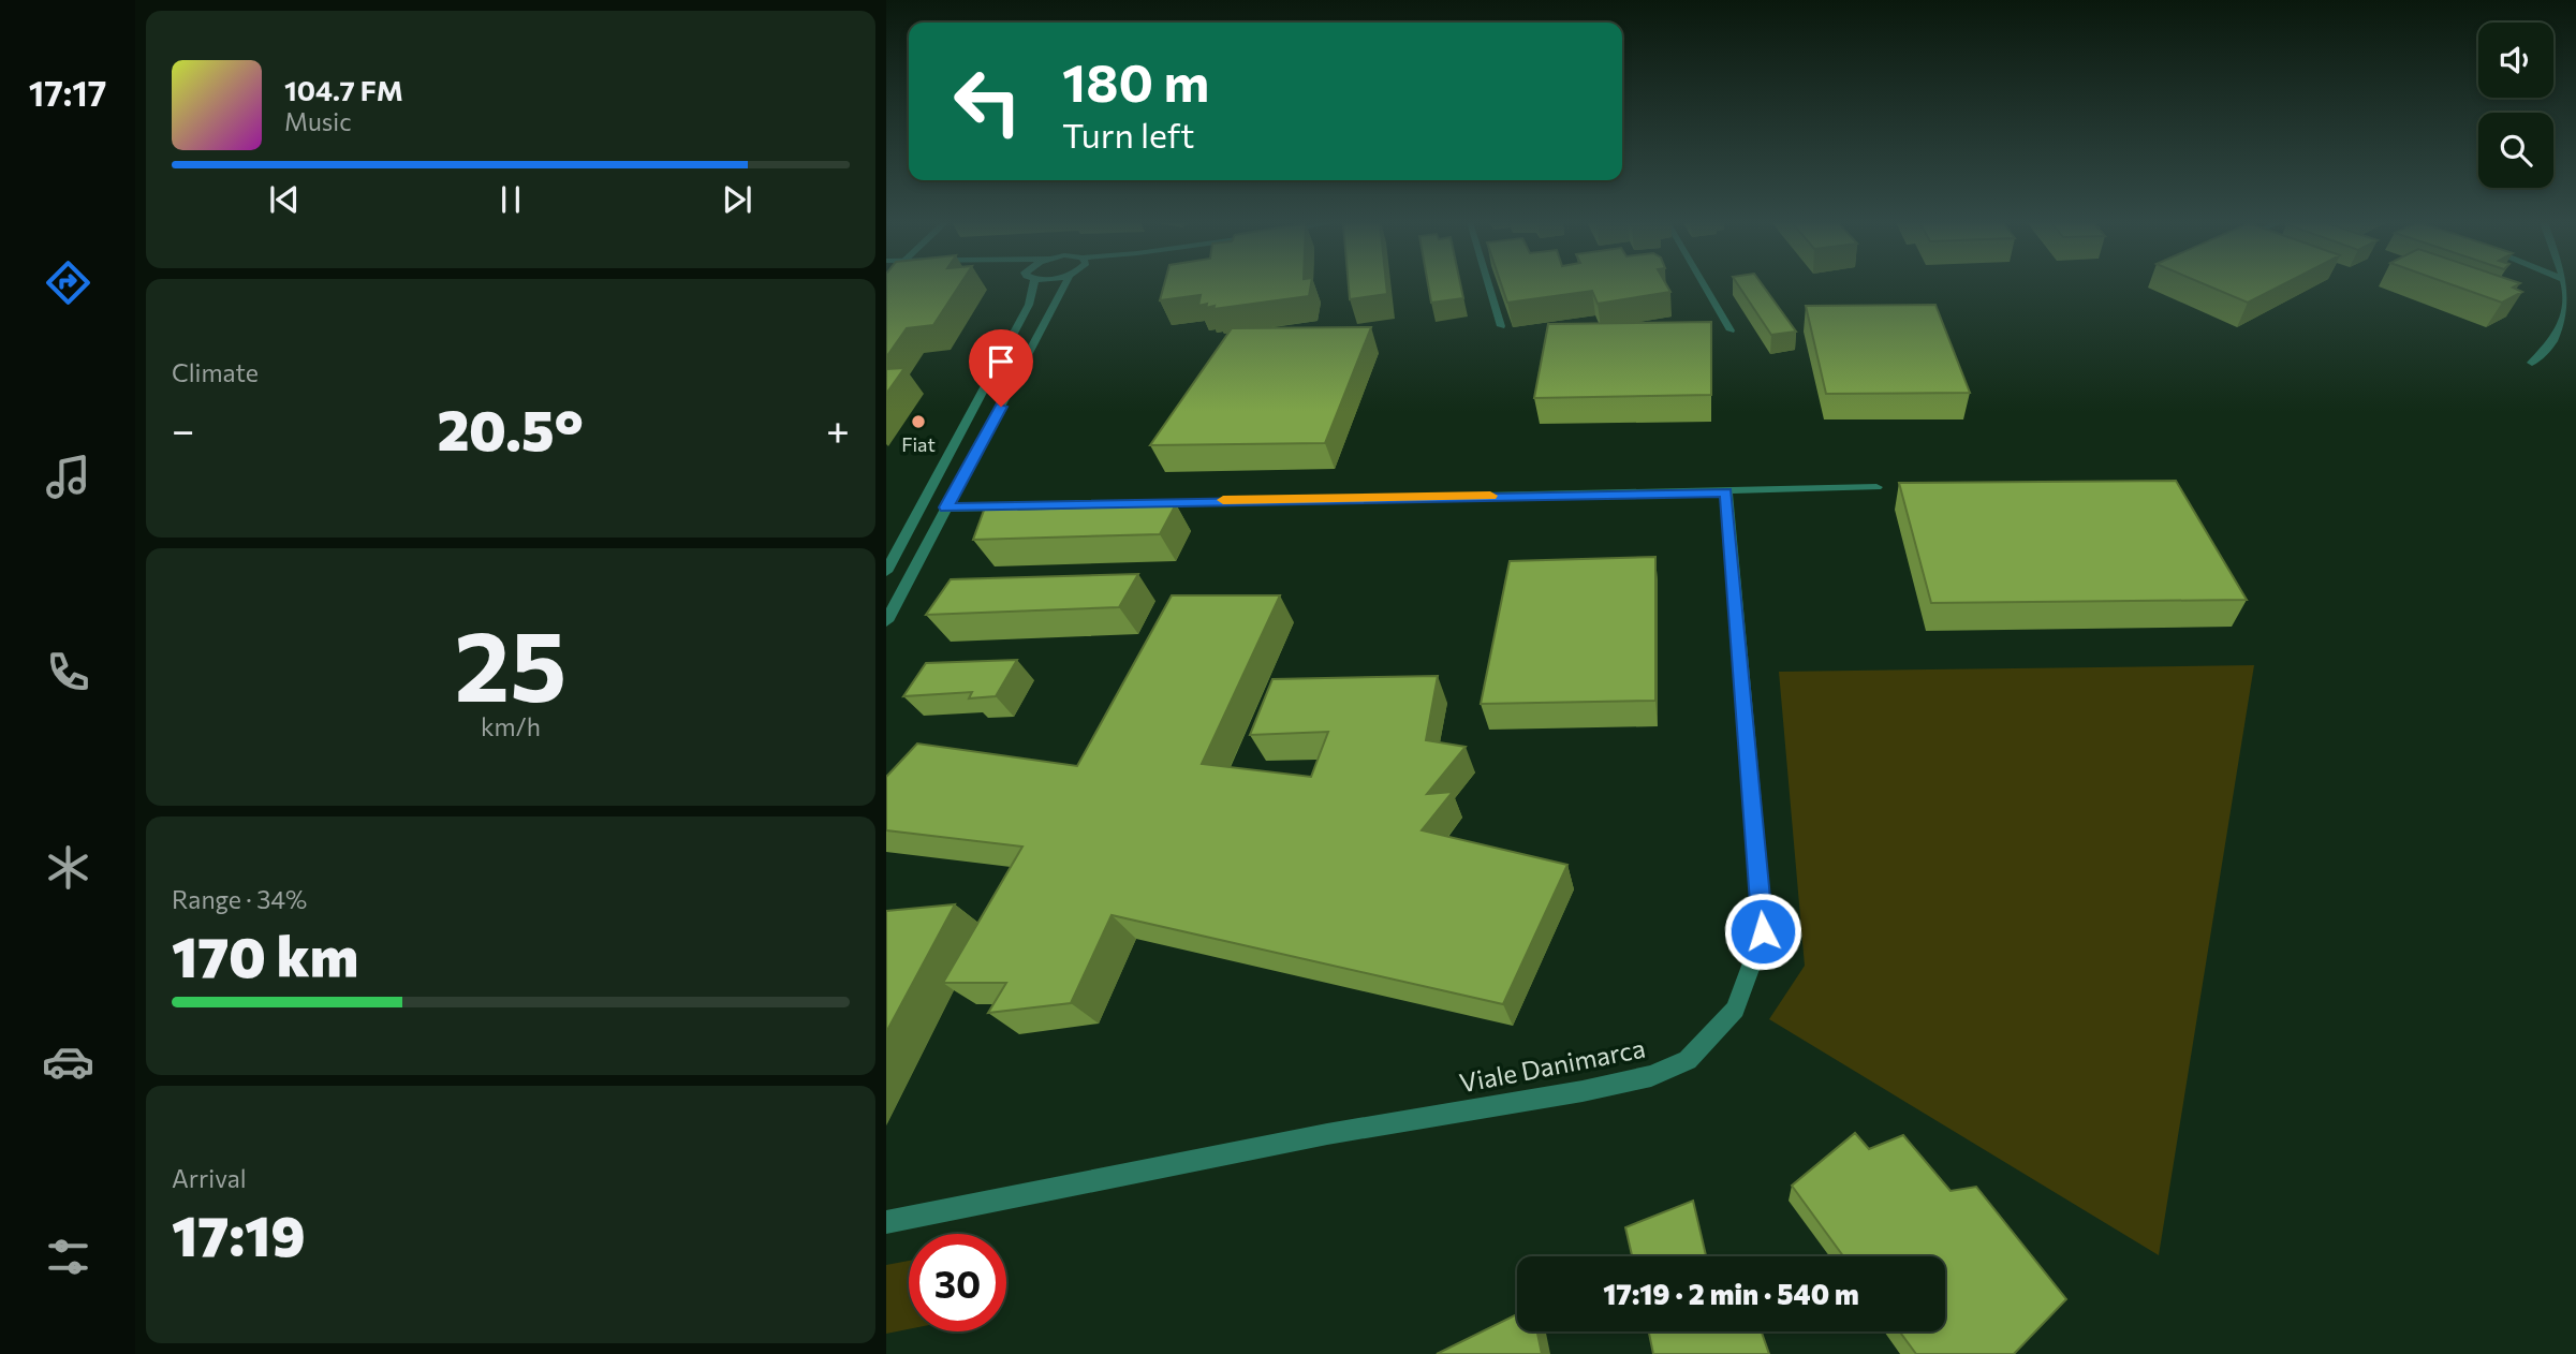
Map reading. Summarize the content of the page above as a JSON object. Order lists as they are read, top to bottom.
{
  "streets": {
    "street": ["Viale Danimarca"]
  },
  "places": ["Fiat"],
  "page": {
    "tabs": "17:17",
    "turn": ["180 m", "Turn left"],
    "song": ["104.7 FM", "Music"],
    "tile": [
      "Climate",
      ["25", "km/h"],
      ["Range · 34%", "170 km"],
      ["Arrival", "17:19"]
    ],
    "heat": ["−", "20.5°", "+"],
    "limit": "30",
    "trip": "17:19 · 2 min · 540 m"
  }
}
